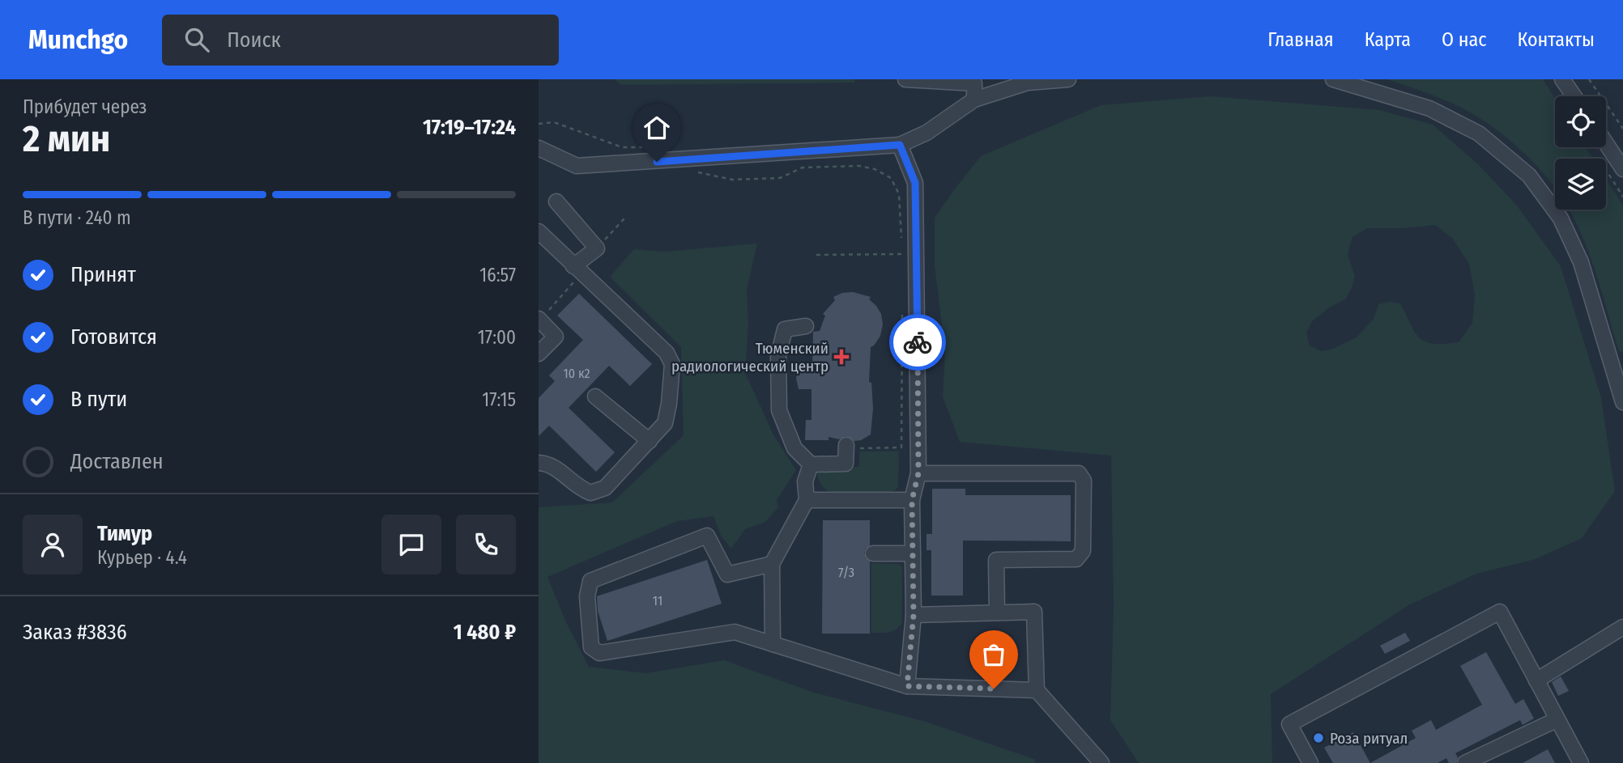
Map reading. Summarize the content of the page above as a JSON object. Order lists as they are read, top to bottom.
{
  "places": {
    "health": ["Тюменский радиологический центр"],
    "other": ["Роза ритуал"]
  },
  "house_numbers": ["10 к2", "7/3", "11"],
  "page": {
    "header": "Munchgo",
    "search": "Поиск",
    "nav": [
      "Главная",
      "Карта",
      "О нас",
      "Контакты"
    ],
    "heading": ["2 мин", "Прибудет через", "17:19–17:24"],
    "panel": [
      "Тимур",
      "Курьер · 4.4",
      "Заказ #3836",
      "1 480 ₽"
    ],
    "bar": "В пути · 240 m",
    "list": [
      ["Принят", "16:57"],
      ["Готовится", "17:00"],
      ["В пути", "17:15"],
      "Доставлен"
    ]
  }
}
